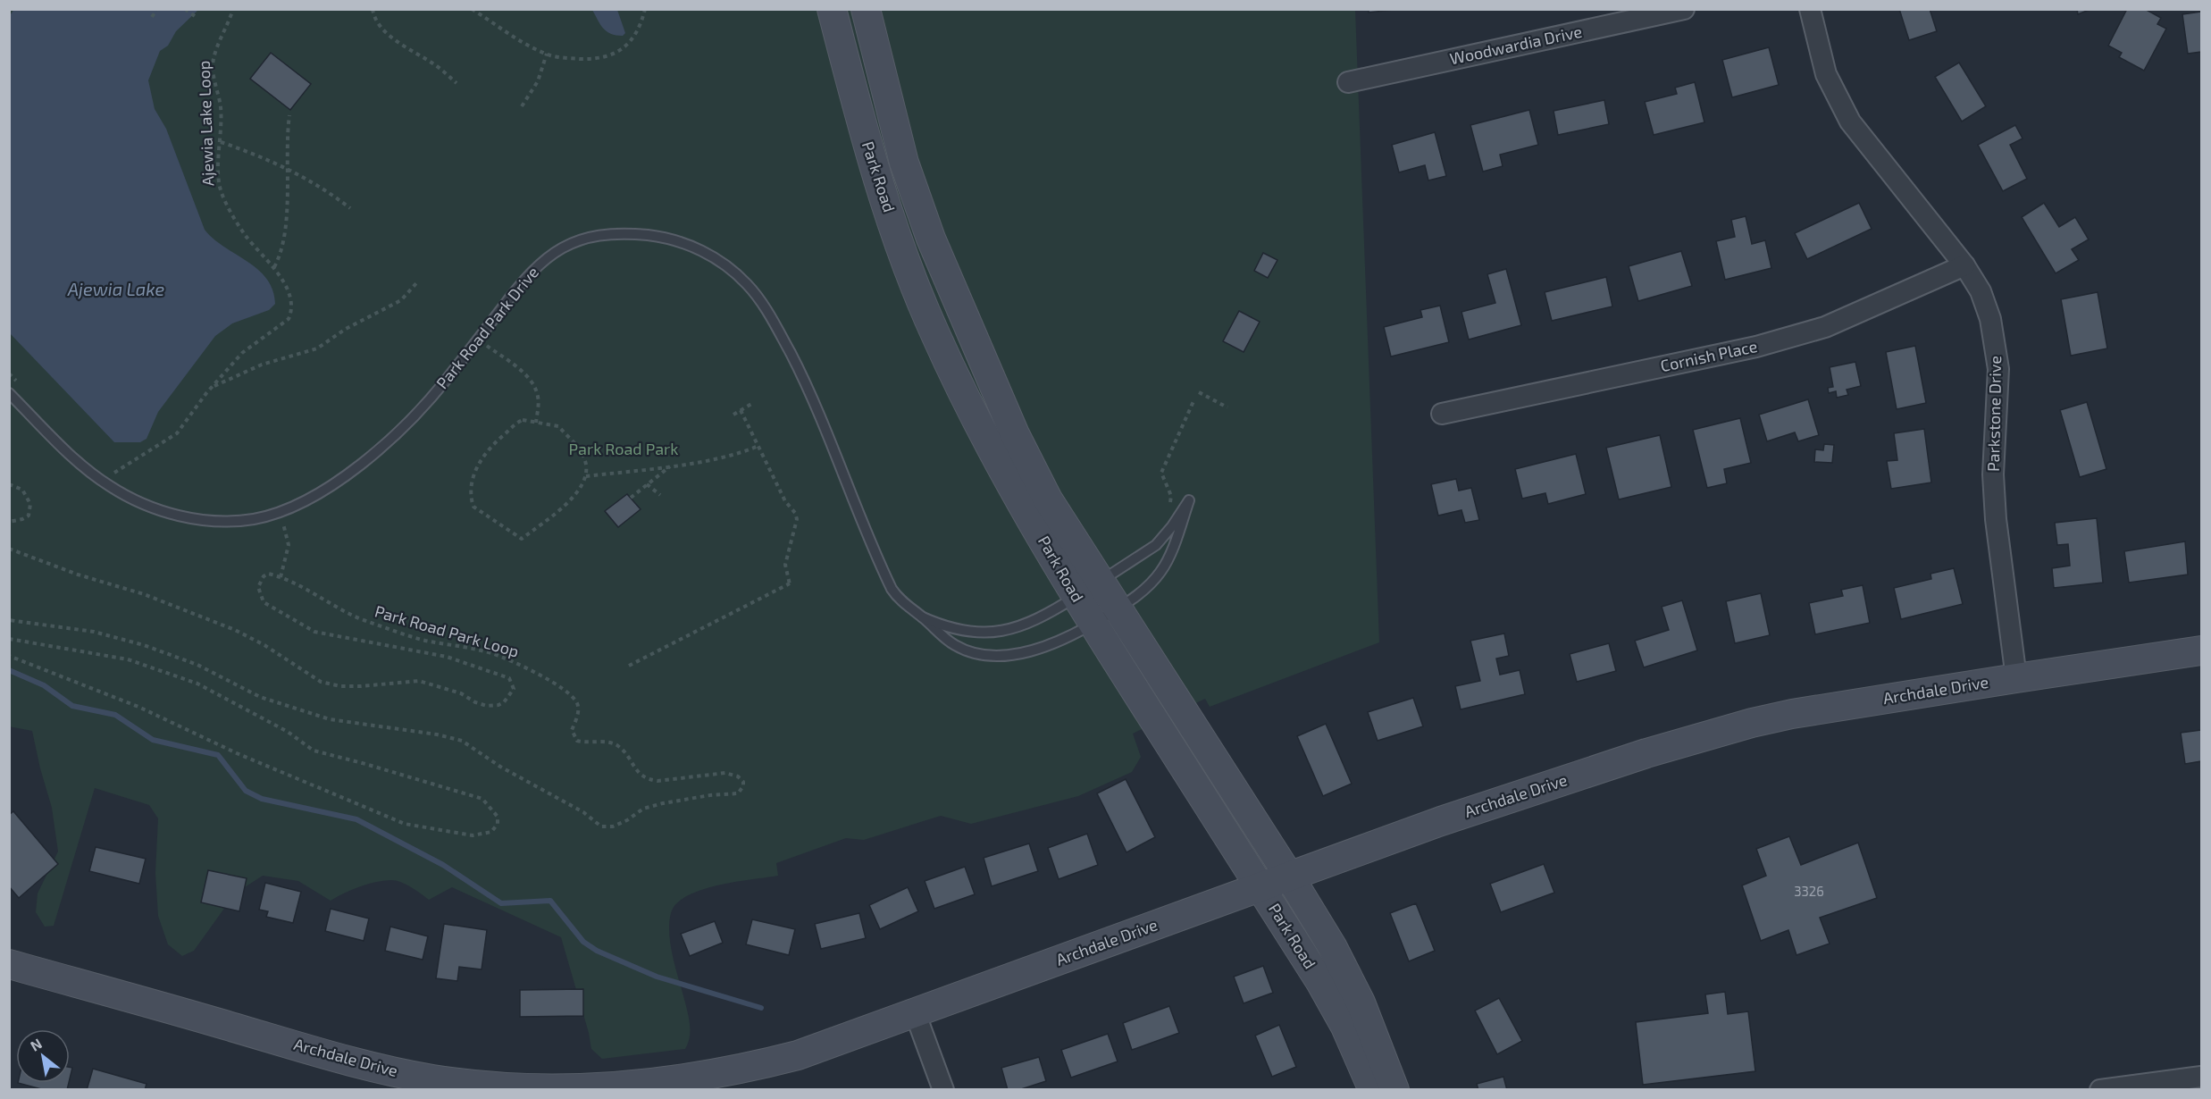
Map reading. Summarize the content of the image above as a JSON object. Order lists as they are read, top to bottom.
{
  "streets": {
    "main road": ["Park Road", "Archdale Drive"],
    "street": ["Woodwardia Drive", "Cornish Place", "Parkstone Drive"],
    "lane": ["Park Road Park Drive"],
    "path": ["Ajewia Lake Loop", "Park Road Park Loop"]
  },
  "crossings": [
    ["Park Road", "Park Road Park Drive"],
    ["Park Road", "Archdale Drive"],
    ["Cornish Place", "Parkstone Drive"],
    ["Parkstone Drive", "Archdale Drive"]
  ],
  "water": ["Ajewia Lake"],
  "parks": ["Park Road Park"],
  "house_numbers": ["3326"],
  "north": "top left"
}
